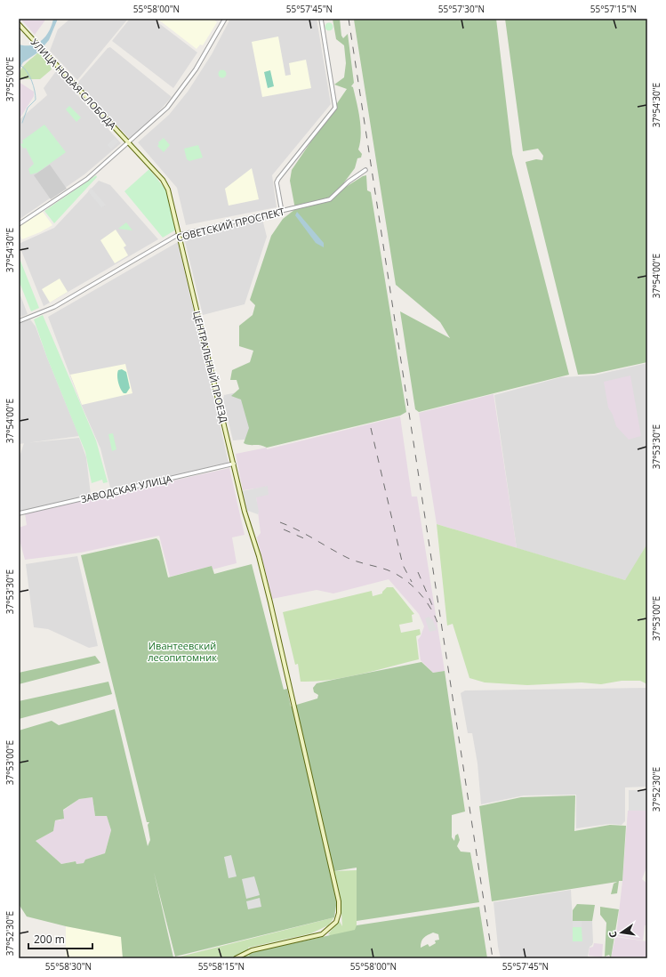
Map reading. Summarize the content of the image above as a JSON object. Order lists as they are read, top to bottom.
{
  "streets": {
    "main road": ["УЛИЦА НОВАЯ СЛОБОДА", "ЦЕНТРАЛЬНЫЙ ПРОЕЗД"],
    "street": ["СОВЕТСКИЙ ПРОСПЕКТ", "ЗАВОДСКАЯ УЛИЦА"]
  },
  "crossings": [
    ["УЛИЦА НОВАЯ СЛОБОДА", "ЦЕНТРАЛЬНЫЙ ПРОЕЗД"],
    ["СОВЕТСКИЙ ПРОСПЕКТ", "ЦЕНТРАЛЬНЫЙ ПРОЕЗД"],
    ["ЦЕНТРАЛЬНЫЙ ПРОЕЗД", "ЗАВОДСКАЯ УЛИЦА"]
  ],
  "parks": ["Ивантеевский лесопитомник"],
  "scale_bar": "200 m",
  "north": "left",
  "coordinates": [
    "55°58'00\"N",
    "55°57'45\"N",
    "55°57'30\"N",
    "55°57'15\"N",
    "37°55'00\"E",
    "37°54'30\"E",
    "37°54'00\"E",
    "37°53'30\"E",
    "37°53'00\"E",
    "37°52'30\"E",
    "55°58'30\"N",
    "55°58'15\"N"
  ]
}
